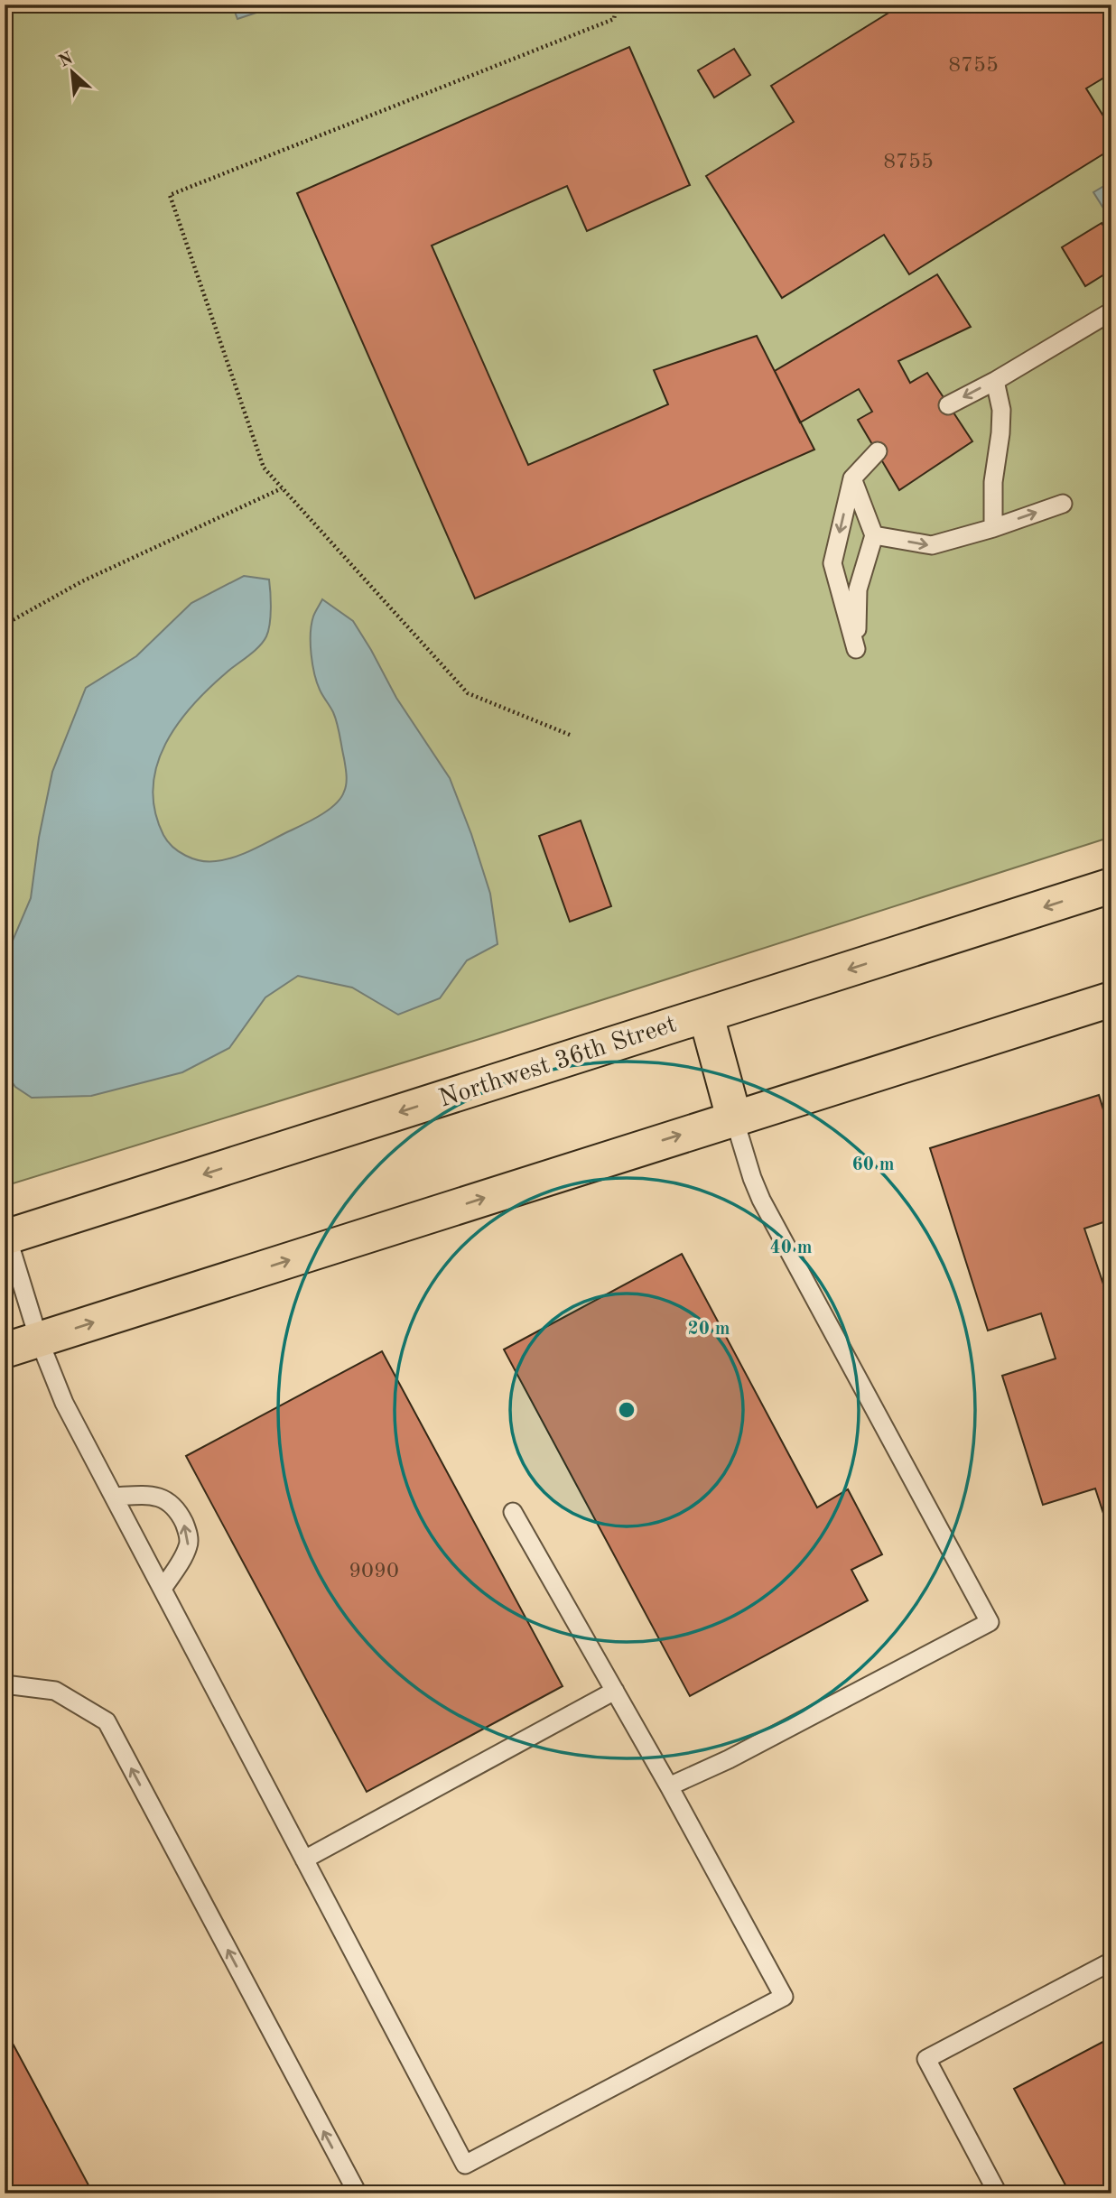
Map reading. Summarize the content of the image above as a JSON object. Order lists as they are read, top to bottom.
{
  "streets": {
    "main road": ["Northwest 36th Street"]
  },
  "house_numbers": ["8755", "8755", "9090"],
  "north": "top left",
  "rings": ["60 m", "40 m", "20 m"]
}
